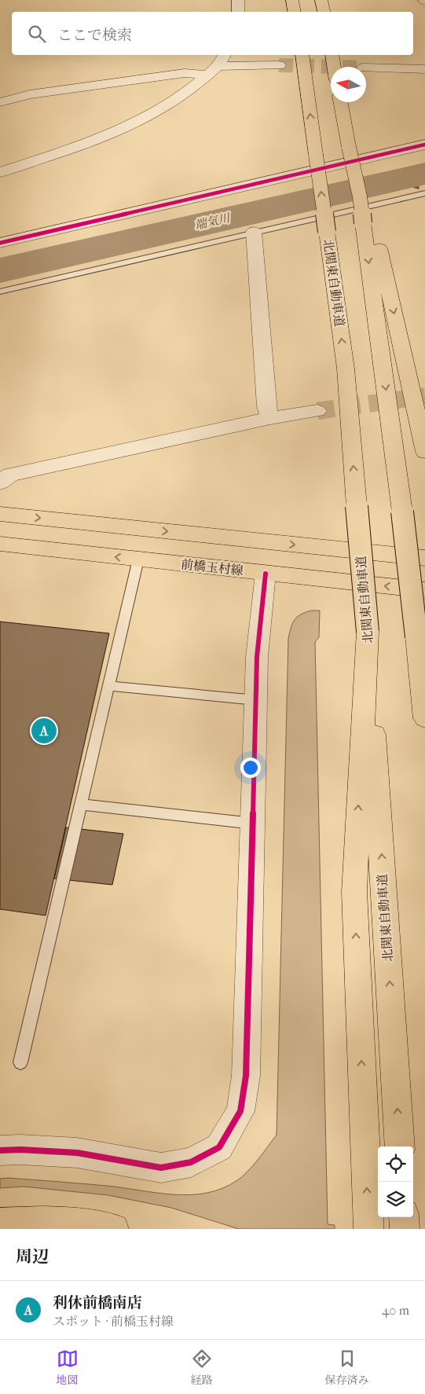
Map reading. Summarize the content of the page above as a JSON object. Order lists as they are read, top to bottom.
{
  "streets": {
    "main road": ["北関東自動車道", "前橋玉村線"]
  },
  "water": ["端気川"],
  "north": "left",
  "page": {
    "search": "ここで検索",
    "pins": "A",
    "heading": "周辺",
    "list": [
      {
        "mark": "A",
        "name": "利休前橋南店",
        "note": "スポット · 前橋玉村線",
        "value": "40 m"
      }
    ],
    "nav": ["地図", "経路", "保存済み"]
  }
}
